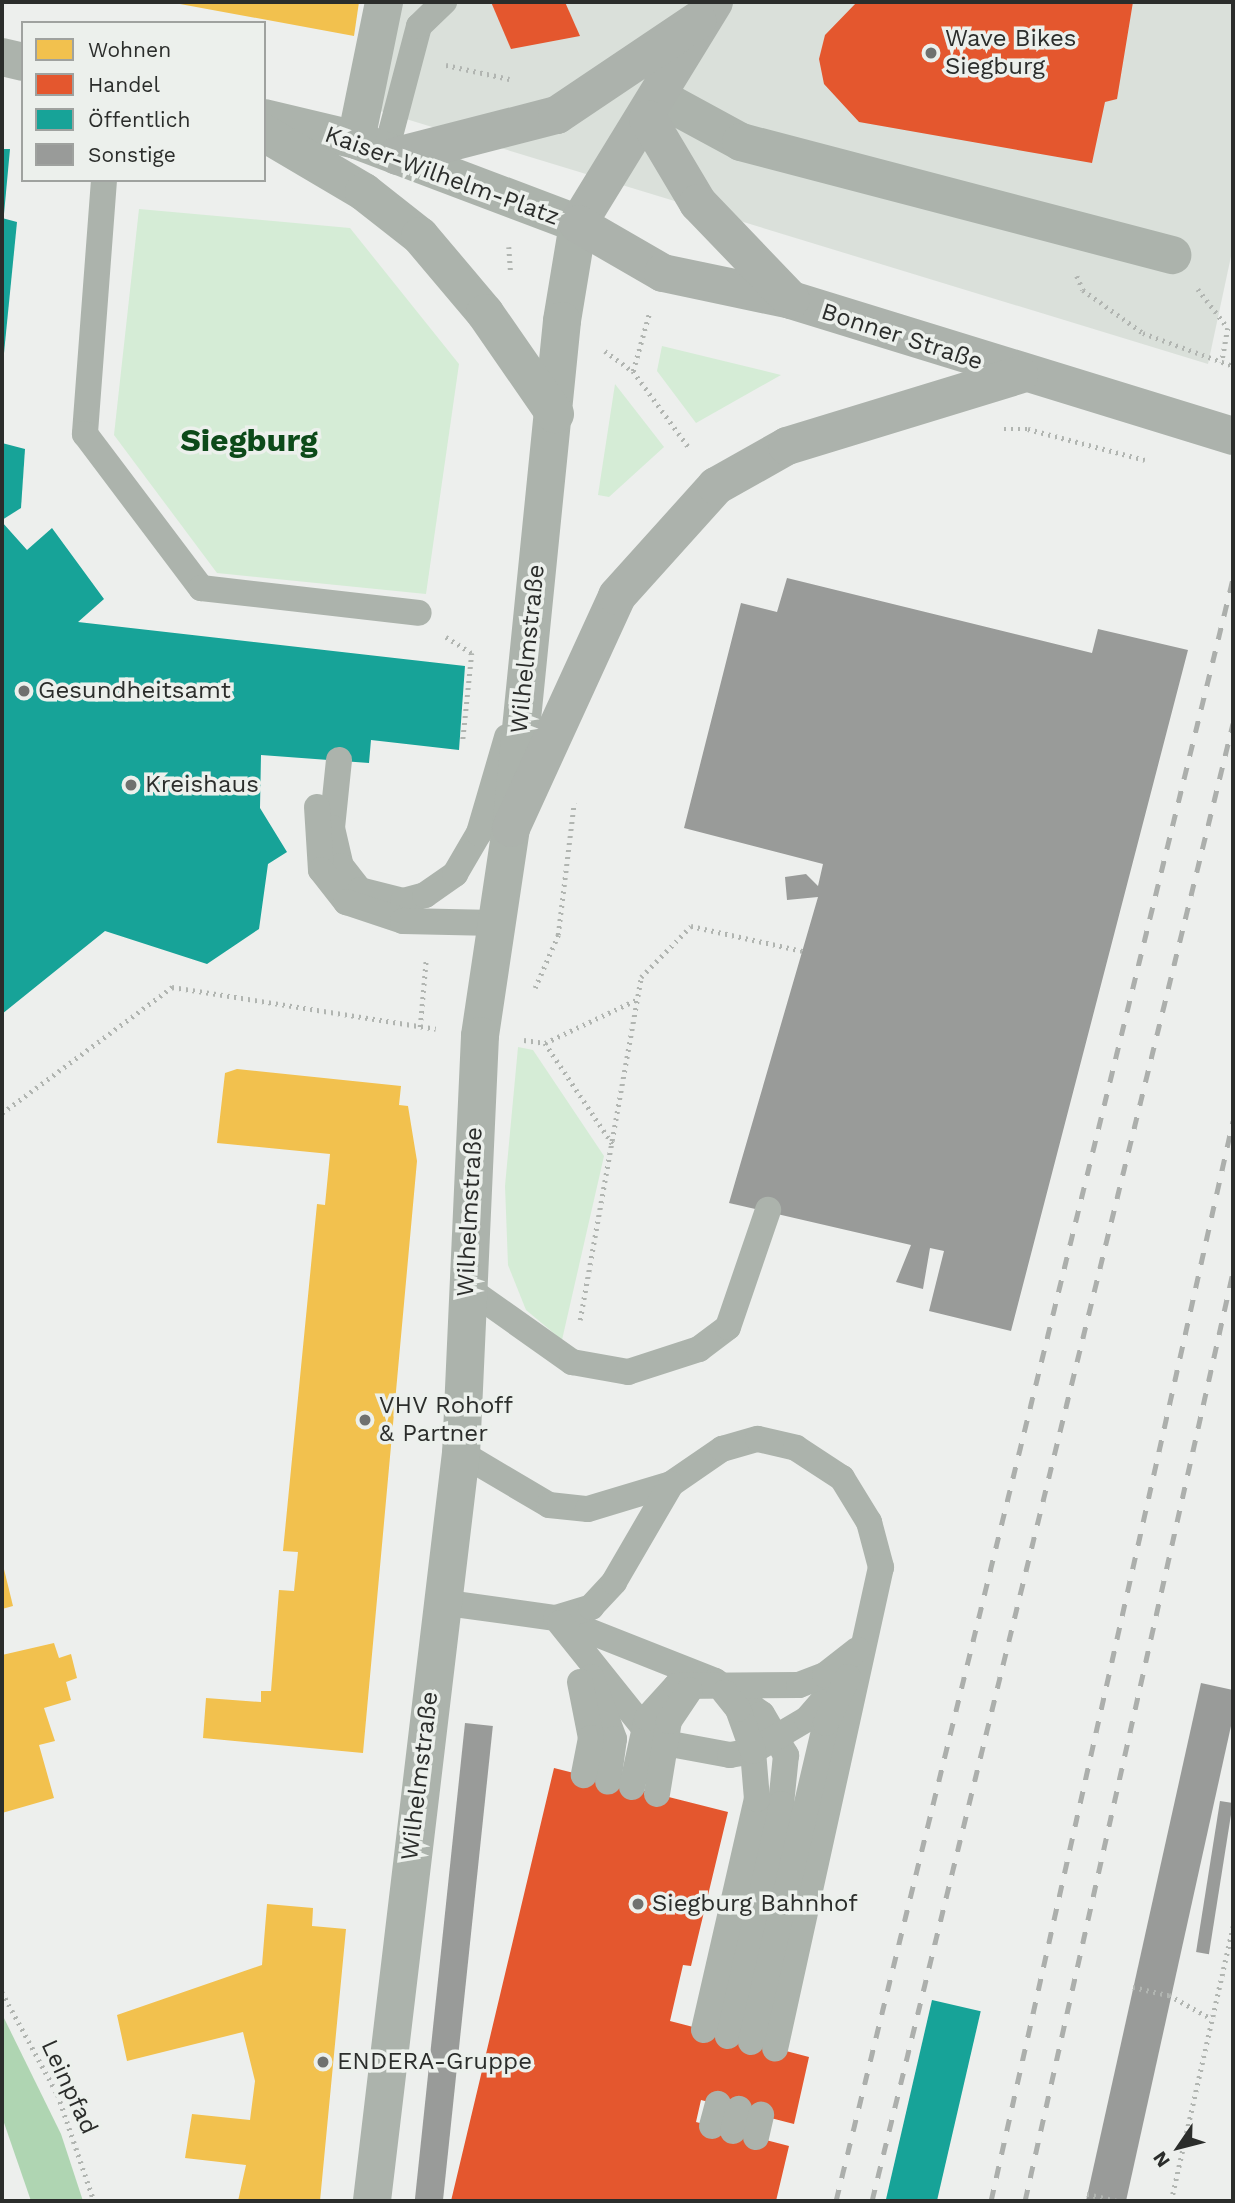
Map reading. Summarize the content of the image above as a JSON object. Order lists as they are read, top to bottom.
{
  "streets": {
    "main road": ["Bonner Straße"],
    "street": ["Kaiser-Wilhelm-Platz", "Wilhelmstraße"],
    "path": ["Leinpfad"]
  },
  "crossings": [
    ["Kaiser-Wilhelm-Platz", "Bonner Straße"],
    ["Kaiser-Wilhelm-Platz", "Wilhelmstraße"],
    ["Bonner Straße", "Wilhelmstraße"]
  ],
  "districts": ["Siegburg"],
  "places": [
    "Wave Bikes Siegburg",
    "Gesundheitsamt",
    "Kreishaus",
    "VHV Rohoff & Partner",
    "Siegburg Bahnhof",
    "ENDERA-Gruppe"
  ],
  "legend": [
    "Wohnen",
    "Handel",
    "Öffentlich",
    "Sonstige"
  ],
  "north": "bottom left"
}
